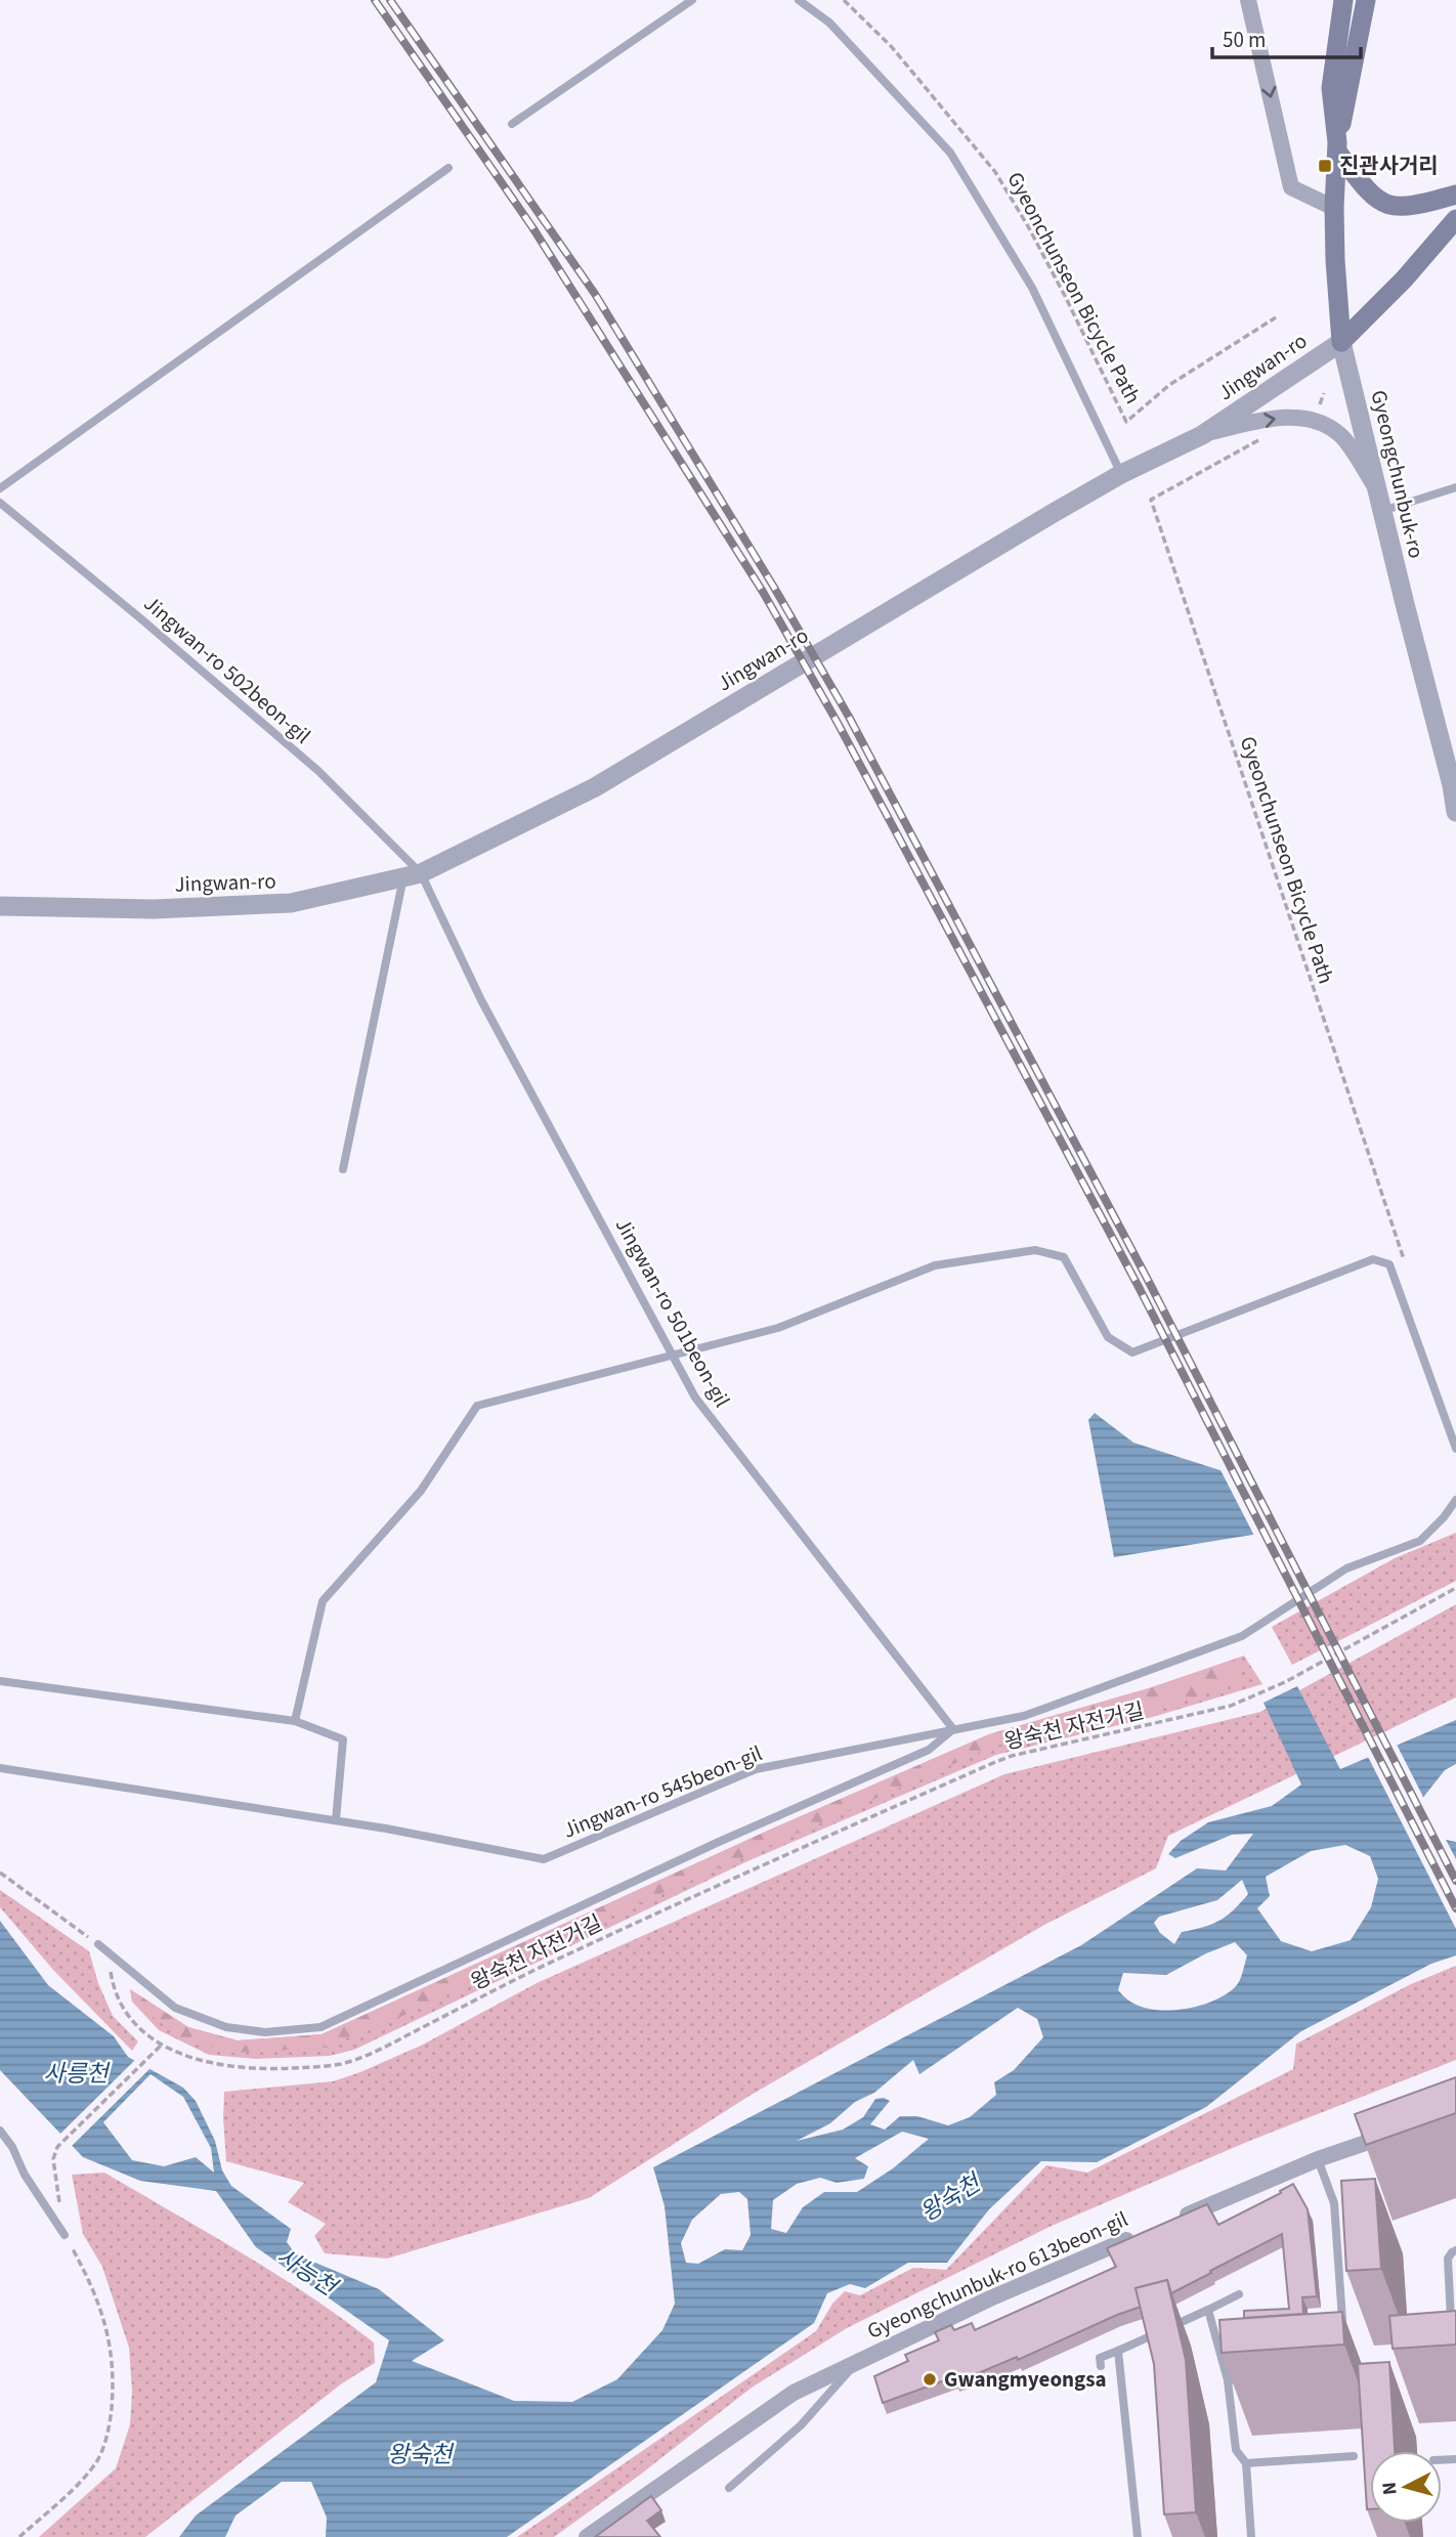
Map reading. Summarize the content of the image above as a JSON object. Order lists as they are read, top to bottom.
{
  "streets": {
    "main road": ["Jingwan-ro", "Gyeongchunbuk-ro"],
    "street": ["Gyeongchunbuk-ro 613beon-gil"],
    "lane": ["Jingwan-ro 502beon-gil", "Jingwan-ro 501beon-gil", "Jingwan-ro 545beon-gil"],
    "path": ["Gyeonchunseon Bicycle Path", "왕숙천 자전거길"]
  },
  "crossings": [
    ["Jingwan-ro", "Gyeongchunbuk-ro"],
    ["Jingwan-ro", "Jingwan-ro 502beon-gil"],
    ["Jingwan-ro", "Jingwan-ro 501beon-gil"],
    ["Jingwan-ro 502beon-gil", "Jingwan-ro 501beon-gil"],
    ["Jingwan-ro 501beon-gil", "Jingwan-ro 545beon-gil"]
  ],
  "water": ["사릉천", "왕숙천", "사능천"],
  "places": {
    "transit": ["진관사거리"],
    "other": ["Gwangmyeongsa"]
  },
  "scale_bar": "50 m",
  "north": "left"
}
